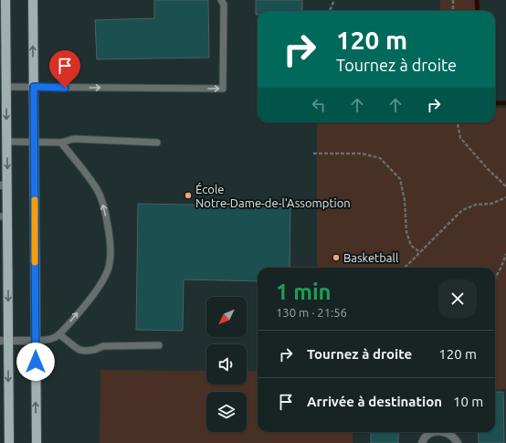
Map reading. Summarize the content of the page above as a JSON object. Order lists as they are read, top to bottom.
{
  "places": ["École Notre-Dame-de-l'Assomption", "Basketball"],
  "north": "bottom left",
  "page": {
    "turn": ["120 m", "Tournez à droite"],
    "heading": ["1 min", "130 m · 21:56"],
    "list": [
      {
        "name": "Tournez à droite",
        "value": "120 m"
      },
      {
        "name": "Arrivée à destination",
        "value": "10 m"
      }
    ]
  }
}
